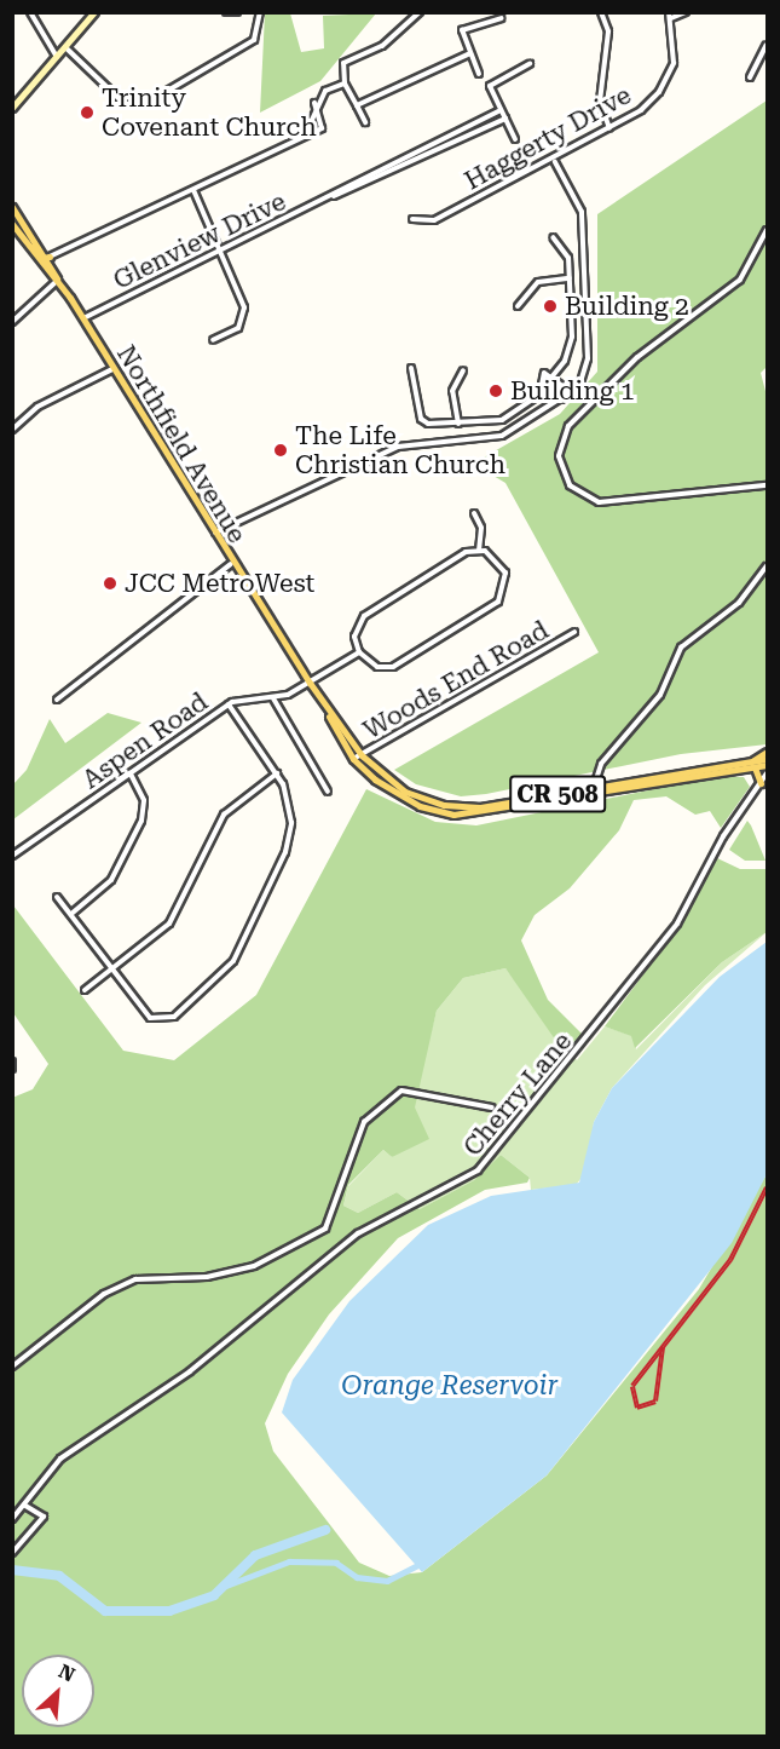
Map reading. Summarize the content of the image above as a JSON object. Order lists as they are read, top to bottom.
{
  "streets": {
    "main road": ["Northfield Avenue", "CR 508"],
    "street": [
      "Haggerty Drive",
      "Glenview Drive",
      "Woods End Road",
      "Aspen Road",
      "Cherry Lane"
    ]
  },
  "crossings": [
    ["Glenview Drive", "Northfield Avenue"],
    ["Northfield Avenue", "Woods End Road"],
    ["Northfield Avenue", "Aspen Road"],
    ["Northfield Avenue", "CR 508"]
  ],
  "water": ["Orange Reservoir"],
  "places": [
    "Trinity Covenant Church",
    "Building 2",
    "Building 1",
    "The Life Christian Church",
    "JCC MetroWest"
  ],
  "north": "top right"
}
